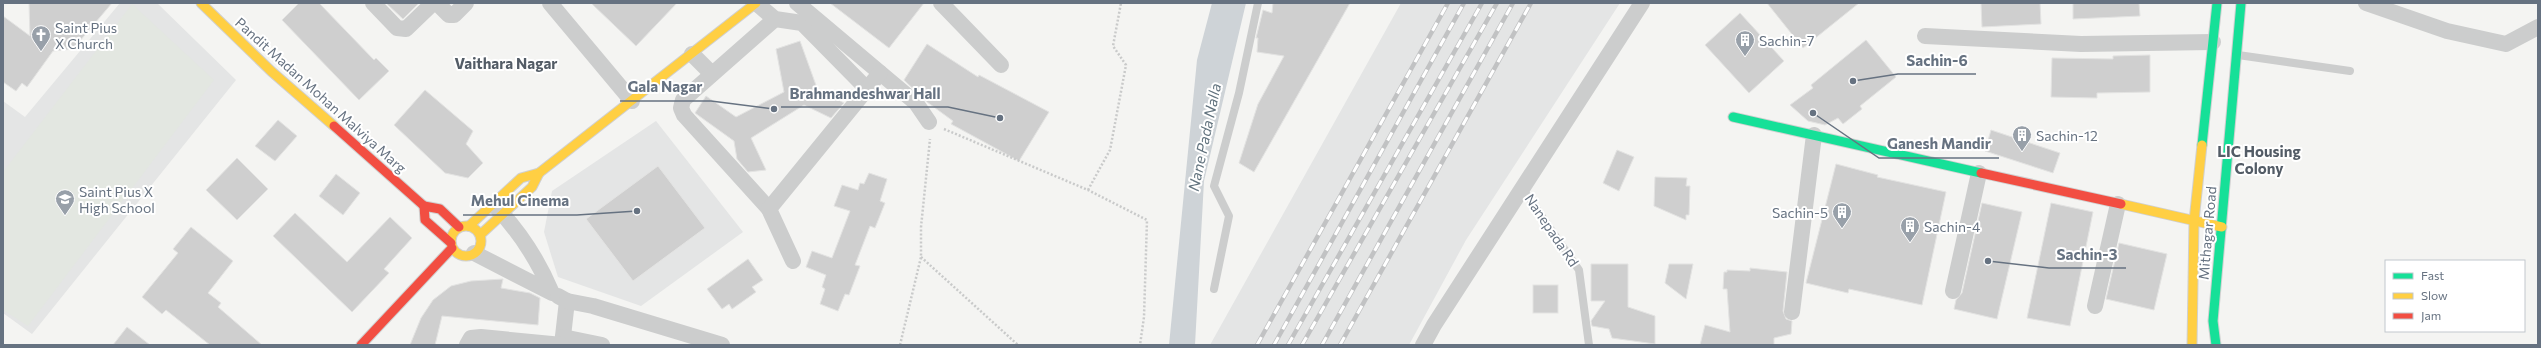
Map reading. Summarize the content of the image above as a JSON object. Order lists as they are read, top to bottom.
{
  "streets": {
    "street": ["Pandit Madan Mohan Malviya Marg", "Mithagar Road"],
    "lane": ["Nanepada Rd"]
  },
  "districts": ["Vaithara Nagar", "LIC Housing Colony"],
  "water": ["Nane Pada Nalla"],
  "places": {
    "church": ["Saint Pius X Church"],
    "building": [
      "Sachin-7",
      "Sachin-12",
      "Sachin-5",
      "Sachin-4"
    ],
    "other": [
      "Sachin-6",
      "Gala Nagar",
      "Ganesh Mandir",
      "Brahmandeshwar Hall",
      "Mehul Cinema",
      "Sachin-3"
    ],
    "school or university": ["Saint Pius X High School"]
  },
  "legend": ["Fast", "Slow", "Jam"]
}
